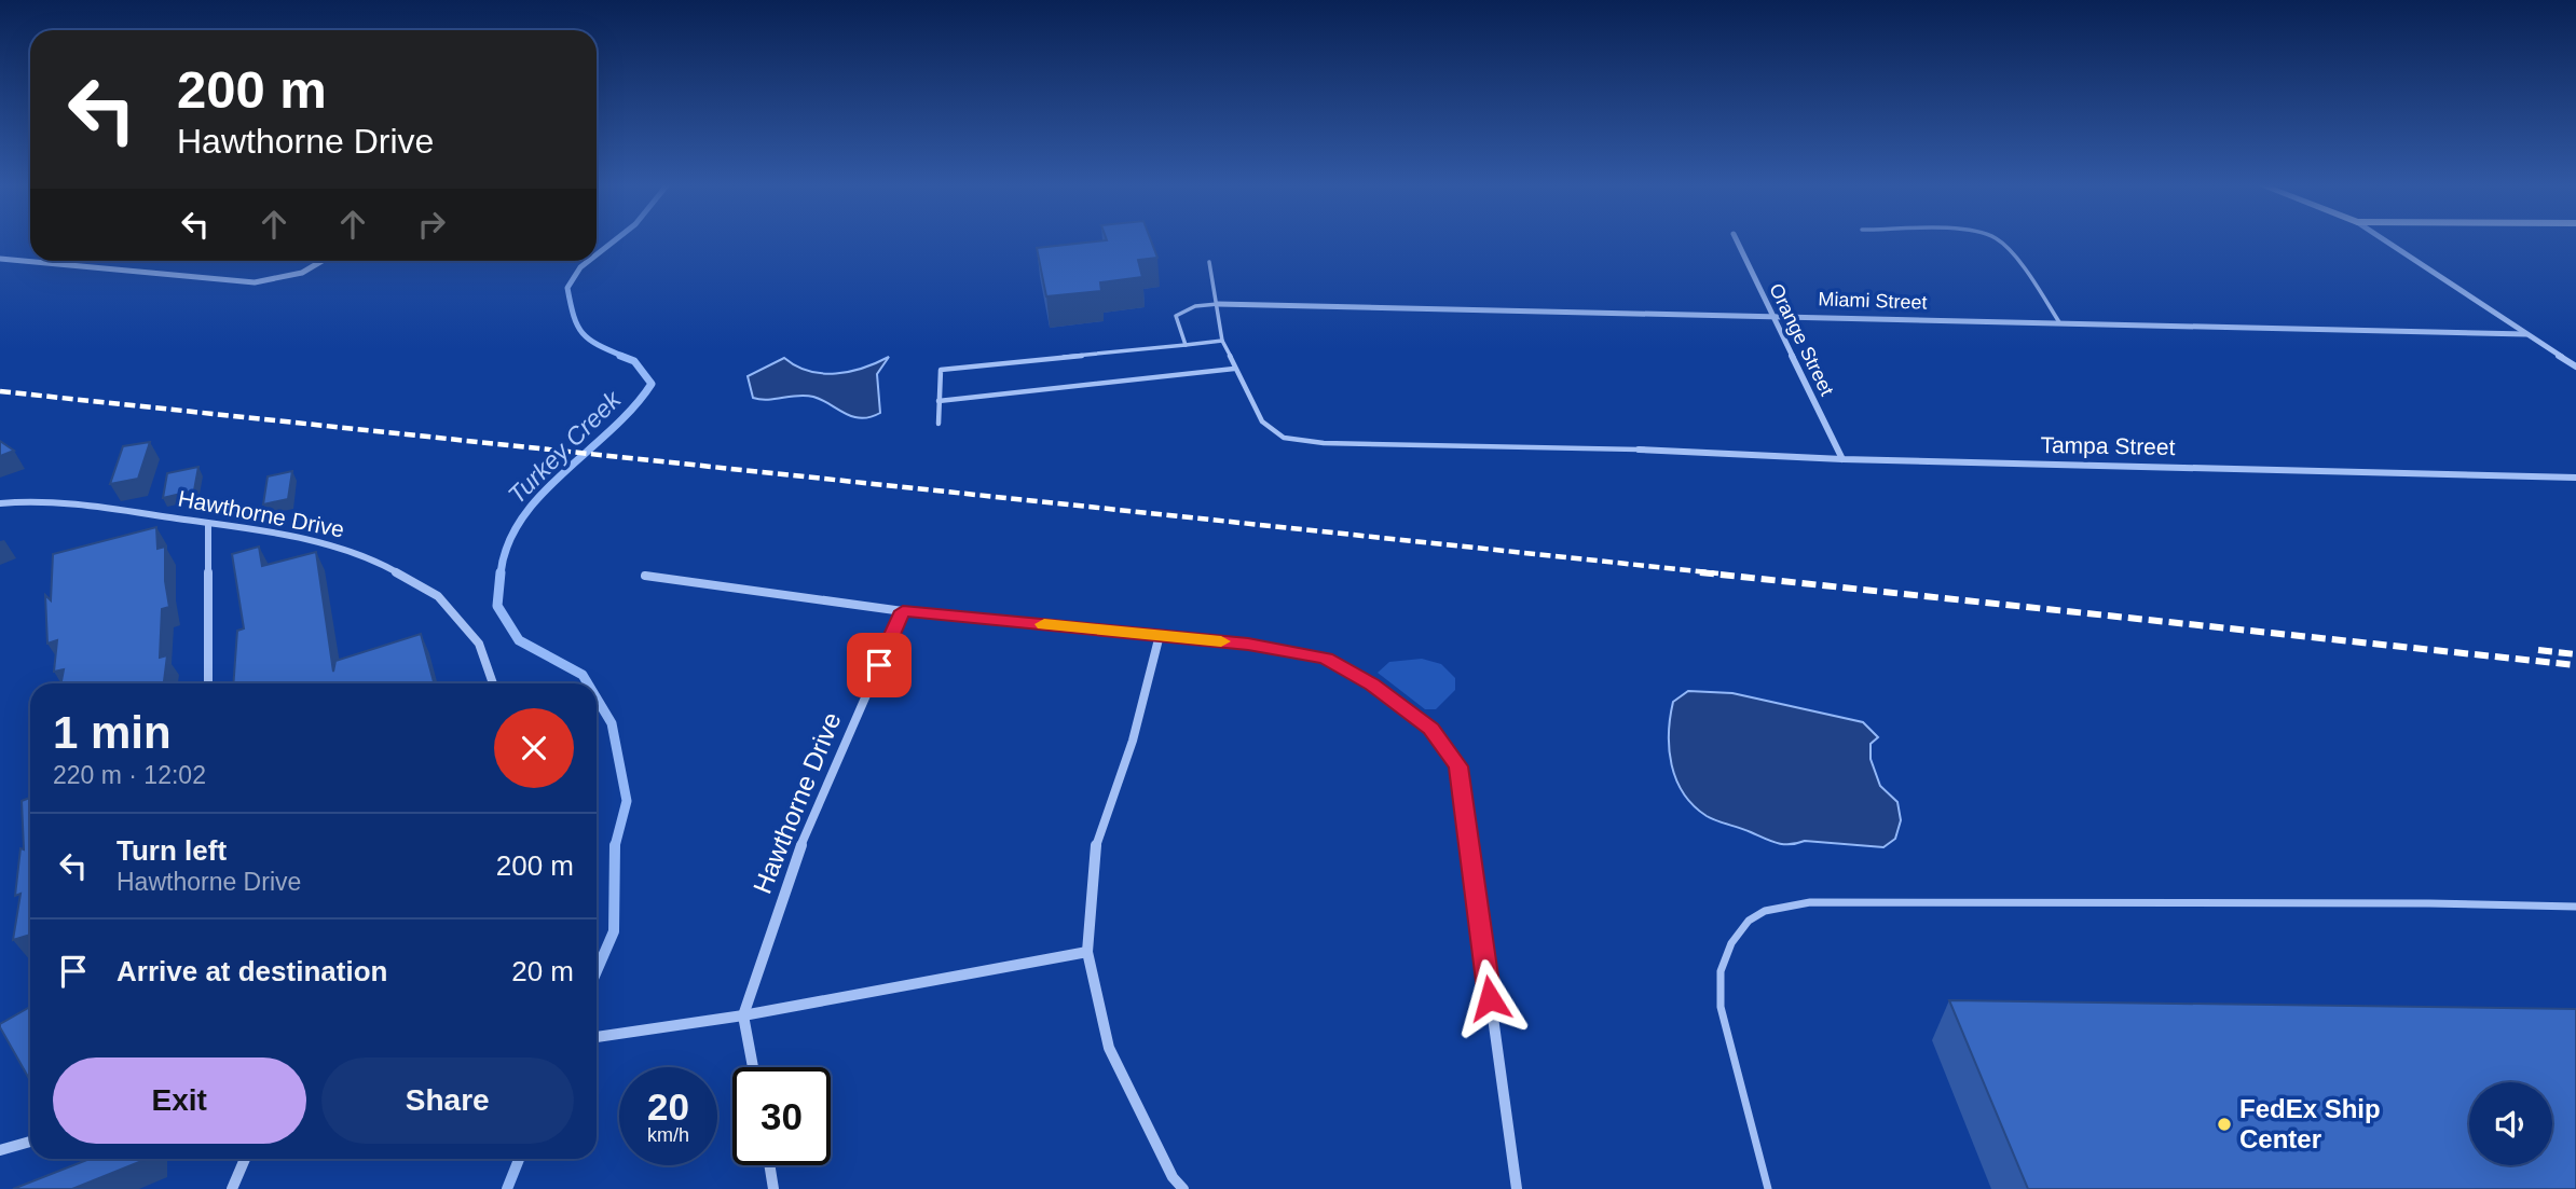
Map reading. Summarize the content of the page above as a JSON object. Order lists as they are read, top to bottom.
{
  "streets": {
    "street": [
      "Miami Street",
      "Orange Street",
      "Tampa Street",
      "Hawthorne Drive"
    ]
  },
  "crossings": [
    ["Miami Street", "Orange Street"],
    ["Orange Street", "Tampa Street"]
  ],
  "water": ["Turkey Creek"],
  "places": ["FedEx Ship Center"],
  "page": {
    "turn": ["200 m", "Hawthorne Drive"],
    "heading": ["1 min", "220 m · 12:02"],
    "list": [
      {
        "name": "Turn left",
        "note": "Hawthorne Drive",
        "value": "200 m"
      },
      {
        "name": "Arrive at destination",
        "value": "20 m"
      }
    ],
    "buttons": ["Exit", "Share"],
    "speed": "20 km/h",
    "limit": "30"
  }
}
